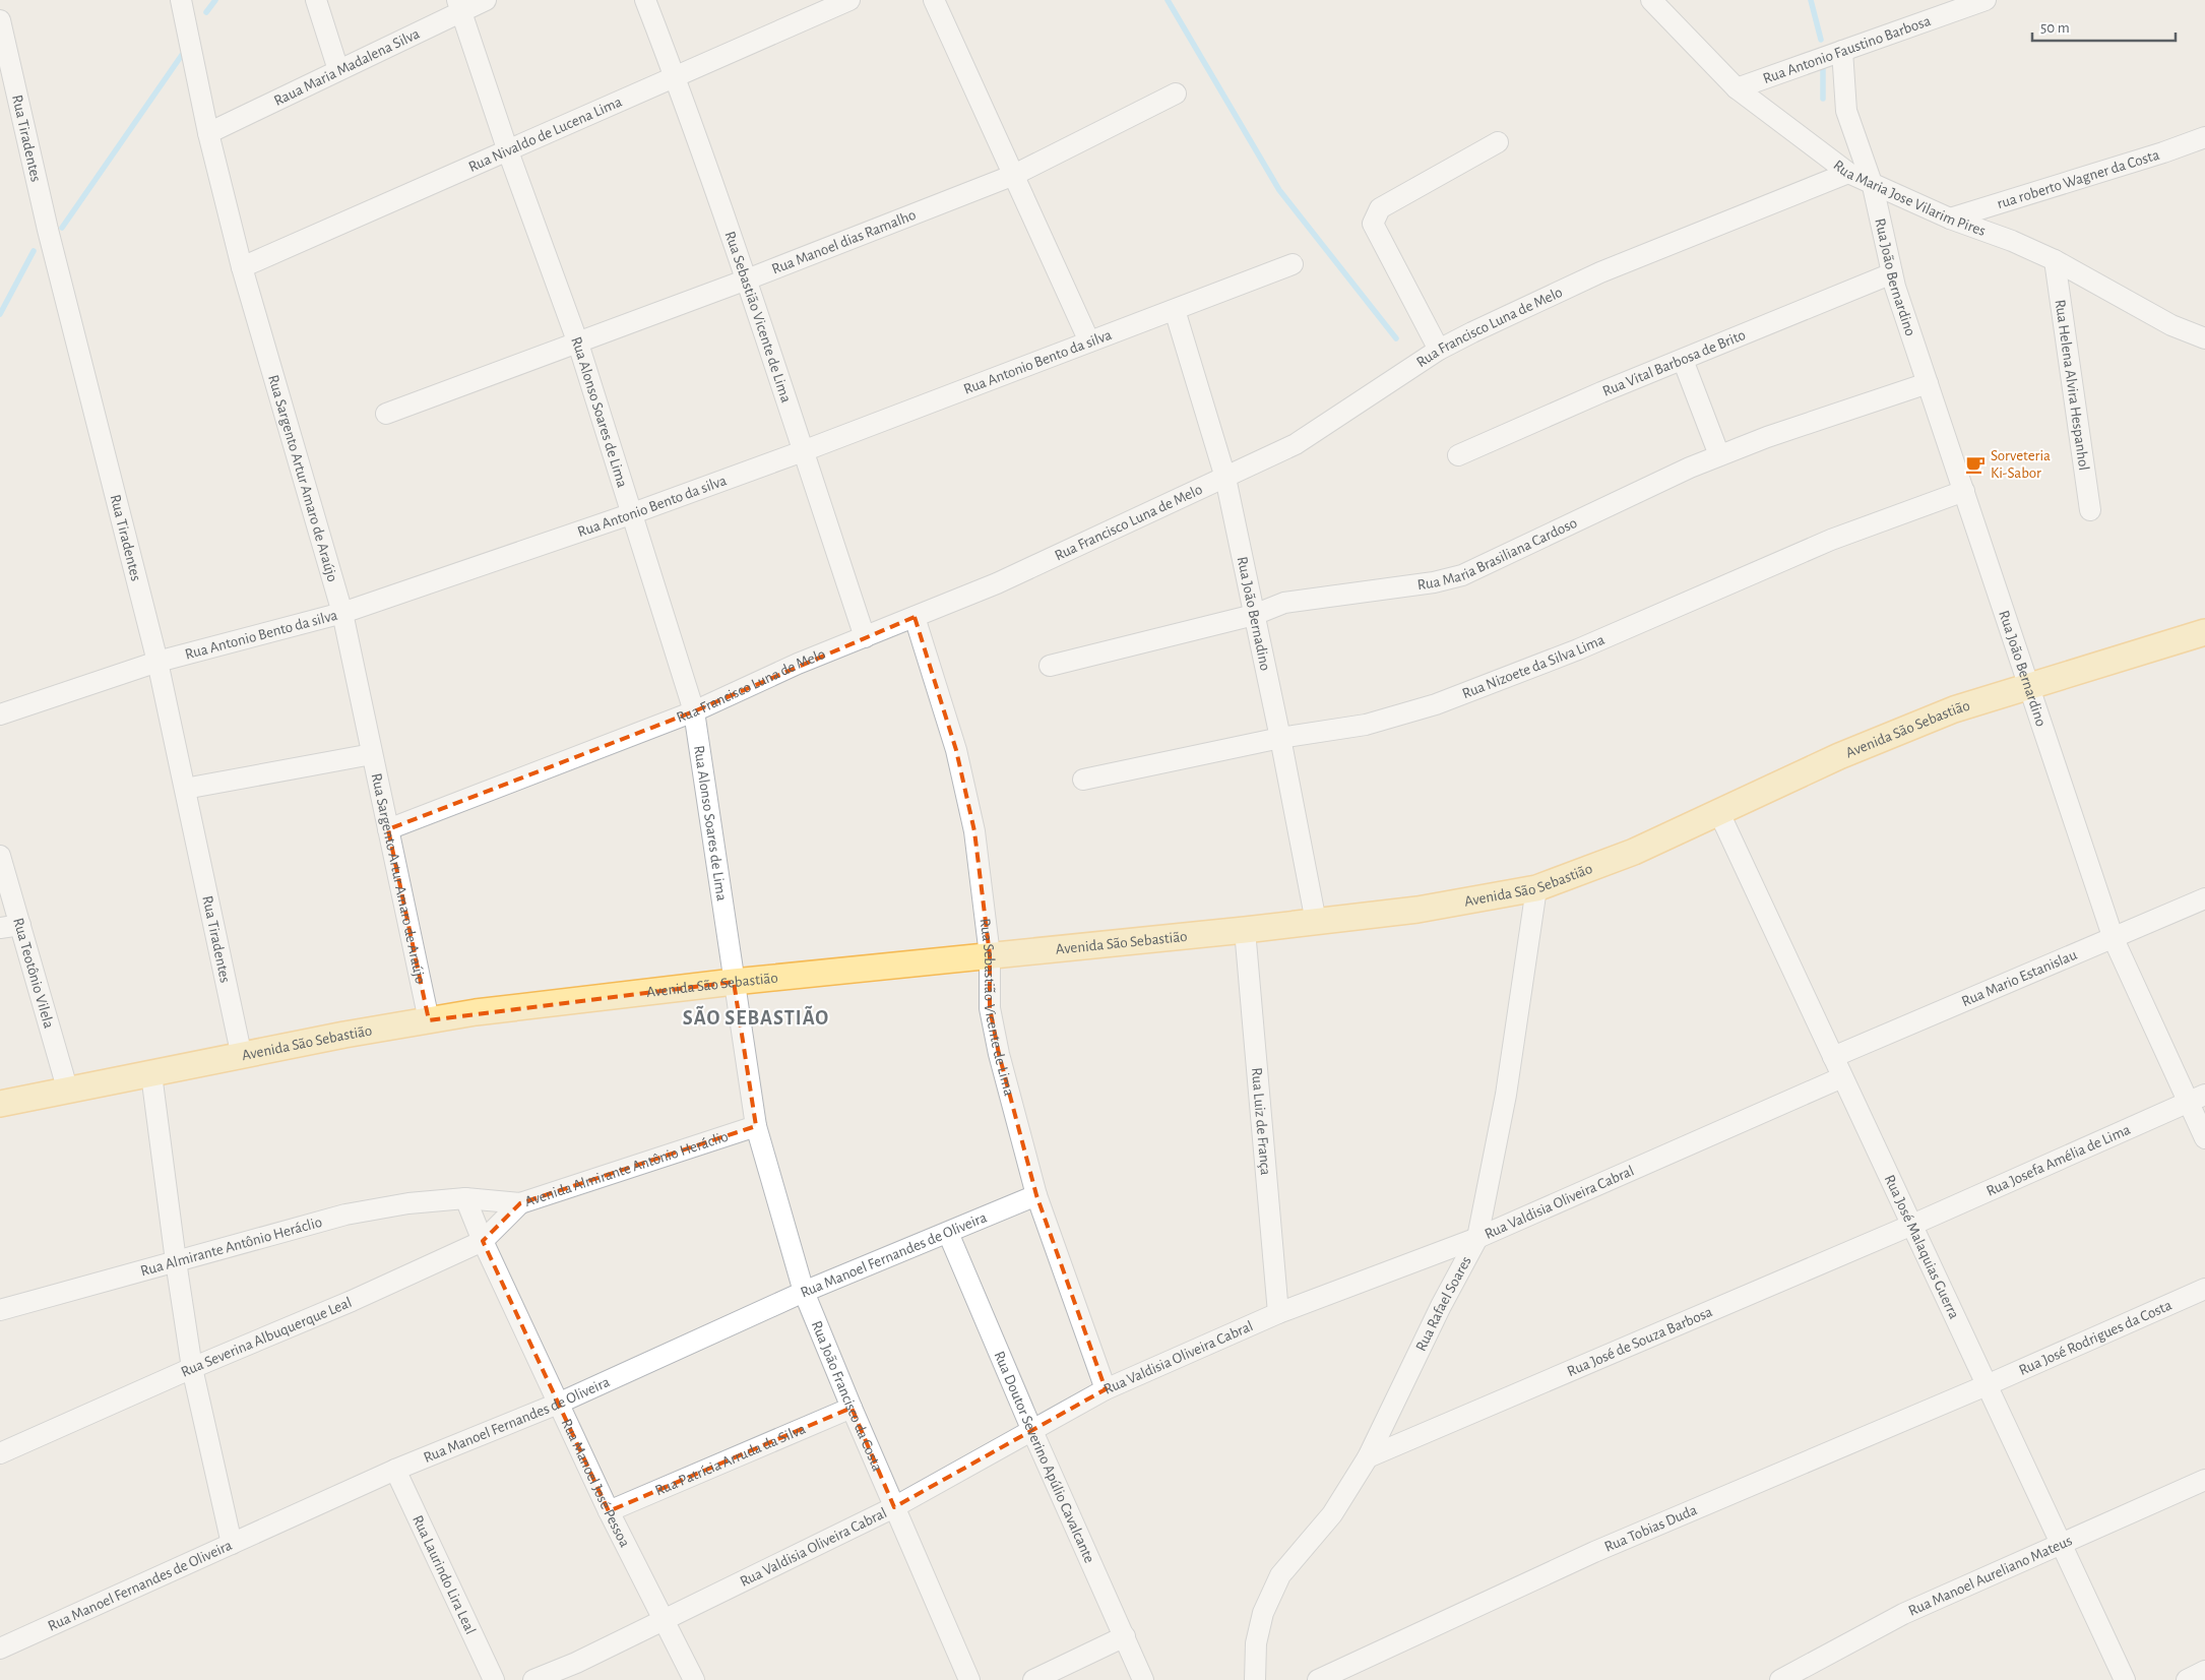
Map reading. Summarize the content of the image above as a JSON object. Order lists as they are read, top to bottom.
{
  "streets": {
    "main road": ["Avenida São Sebastião"],
    "street": [
      "Rua Antonio Faustino Barbosa",
      "Raua Maria Madalena Silva",
      "Rua Nivaldo de Lucena Lima",
      "Rua Tiradentes",
      "rua roberto Wagner da Costa",
      "Rua Maria Jose Vilarim Pires",
      "Rua Manoel dias Ramalho",
      "Rua João Bernardino",
      "Rua Sebastião Vicente de Lima",
      "Rua Francisco Luna de Melo",
      "Rua Antonio Bento da silva",
      "Rua Vital Barbosa de Brito",
      "Rua Helena Alvira Hespanhol",
      "Rua Alonso Soares de Lima",
      "Rua Sargento Artur Amaro de Araújo",
      "Rua Maria Brasiliana Cardoso",
      "Rua João Bernadino",
      "Rua Nizoete da Silva Lima",
      "Rua Teotônio Vilela",
      "Rua Mario Estanislau",
      "Rua Luiz de França",
      "Rua Josefa Amélia de Lima",
      "Avenida Almirante Antônio Heráclio",
      "Rua Valdisia Oliveira Cabral",
      "Rua Almirante Antônio Heráclio",
      "Rua José Malaquias Guerra",
      "Rua Manoel Fernandes de Oliveira",
      "Rua Rafael Soares",
      "Rua Severina Albuquerque Leal",
      "Rua José Rodrigues da Costa",
      "Rua José de Souza Barbosa",
      "Rua João Francisco da Costa",
      "Rua Doutor Severino Apúlio Cavalcante",
      "Rua Patrícia Arruda da Silva",
      "Rua Manoel José Pessoa",
      "Rua Tobias Duda",
      "Rua Laurindo Lira Leal",
      "Rua Manoel Aureliano Mateus"
    ]
  },
  "crossings": [
    ["Rua Antonio Faustino Barbosa", "Rua Maria Jose Vilarim Pires"],
    ["Rua Antonio Faustino Barbosa", "Rua João Bernardino"],
    ["Raua Maria Madalena Silva", "Rua Alonso Soares de Lima"],
    ["Raua Maria Madalena Silva", "Rua Sargento Artur Amaro de Araújo"],
    ["Rua Nivaldo de Lucena Lima", "Rua Sebastião Vicente de Lima"],
    ["Rua Nivaldo de Lucena Lima", "Rua Alonso Soares de Lima"],
    ["Rua Nivaldo de Lucena Lima", "Rua Sargento Artur Amaro de Araújo"],
    ["Rua Tiradentes", "Rua Antonio Bento da silva"],
    ["Rua Tiradentes", "Avenida São Sebastião"],
    ["rua roberto Wagner da Costa", "Rua Maria Jose Vilarim Pires"],
    ["Rua Maria Jose Vilarim Pires", "Rua João Bernardino"],
    ["Rua Maria Jose Vilarim Pires", "Rua Francisco Luna de Melo"],
    ["Rua Maria Jose Vilarim Pires", "Rua Helena Alvira Hespanhol"],
    ["Rua Manoel dias Ramalho", "Rua Sebastião Vicente de Lima"],
    ["Rua Manoel dias Ramalho", "Rua Alonso Soares de Lima"],
    ["Rua João Bernardino", "Rua Vital Barbosa de Brito"],
    ["Rua João Bernardino", "Rua Maria Brasiliana Cardoso"],
    ["Rua João Bernardino", "Rua Nizoete da Silva Lima"],
    ["Rua João Bernardino", "Avenida São Sebastião"],
    ["Rua João Bernardino", "Rua Mario Estanislau"],
    ["Rua João Bernardino", "Rua Josefa Amélia de Lima"],
    ["Rua Sebastião Vicente de Lima", "Rua Francisco Luna de Melo"],
    ["Rua Sebastião Vicente de Lima", "Rua Antonio Bento da silva"],
    ["Rua Sebastião Vicente de Lima", "Avenida São Sebastião"],
    ["Rua Sebastião Vicente de Lima", "Rua Valdisia Oliveira Cabral"],
    ["Rua Sebastião Vicente de Lima", "Rua Manoel Fernandes de Oliveira"],
    ["Rua Francisco Luna de Melo", "Rua Alonso Soares de Lima"],
    ["Rua Francisco Luna de Melo", "Rua Sargento Artur Amaro de Araújo"],
    ["Rua Francisco Luna de Melo", "Rua João Bernadino"],
    ["Rua Antonio Bento da silva", "Rua Alonso Soares de Lima"],
    ["Rua Antonio Bento da silva", "Rua Sargento Artur Amaro de Araújo"],
    ["Rua Antonio Bento da silva", "Rua João Bernadino"],
    ["Rua Alonso Soares de Lima", "Avenida São Sebastião"],
    ["Rua Alonso Soares de Lima", "Rua João Francisco da Costa"],
    ["Rua Sargento Artur Amaro de Araújo", "Avenida São Sebastião"],
    ["Rua Maria Brasiliana Cardoso", "Rua João Bernadino"],
    ["Rua João Bernadino", "Rua Nizoete da Silva Lima"],
    ["Rua João Bernadino", "Avenida São Sebastião"],
    ["Avenida São Sebastião", "Rua Teotônio Vilela"],
    ["Avenida São Sebastião", "Rua Luiz de França"],
    ["Avenida São Sebastião", "Rua José Malaquias Guerra"],
    ["Avenida São Sebastião", "Rua Rafael Soares"],
    ["Avenida São Sebastião", "Rua João Francisco da Costa"],
    ["Rua Mario Estanislau", "Rua José Malaquias Guerra"],
    ["Rua Luiz de França", "Rua Valdisia Oliveira Cabral"],
    ["Rua Josefa Amélia de Lima", "Rua José Malaquias Guerra"],
    ["Rua Josefa Amélia de Lima", "Rua José de Souza Barbosa"],
    ["Avenida Almirante Antônio Heráclio", "Rua Almirante Antônio Heráclio"],
    ["Avenida Almirante Antônio Heráclio", "Rua Severina Albuquerque Leal"],
    ["Avenida Almirante Antônio Heráclio", "Rua João Francisco da Costa"],
    ["Avenida Almirante Antônio Heráclio", "Rua Manoel José Pessoa"],
    ["Rua Valdisia Oliveira Cabral", "Rua José Malaquias Guerra"],
    ["Rua Valdisia Oliveira Cabral", "Rua Rafael Soares"],
    ["Rua Valdisia Oliveira Cabral", "Rua João Francisco da Costa"],
    ["Rua Valdisia Oliveira Cabral", "Rua Doutor Severino Apúlio Cavalcante"],
    ["Rua Valdisia Oliveira Cabral", "Rua Manoel José Pessoa"],
    ["Rua Almirante Antônio Heráclio", "Rua Manoel José Pessoa"],
    ["Rua José Malaquias Guerra", "Rua José Rodrigues da Costa"],
    ["Rua José Malaquias Guerra", "Rua José de Souza Barbosa"],
    ["Rua José Malaquias Guerra", "Rua Tobias Duda"],
    ["Rua José Malaquias Guerra", "Rua Manoel Aureliano Mateus"],
    ["Rua Manoel Fernandes de Oliveira", "Rua João Francisco da Costa"],
    ["Rua Manoel Fernandes de Oliveira", "Rua Doutor Severino Apúlio Cavalcante"],
    ["Rua Manoel Fernandes de Oliveira", "Rua Manoel José Pessoa"],
    ["Rua Manoel Fernandes de Oliveira", "Rua Laurindo Lira Leal"],
    ["Rua Rafael Soares", "Rua José de Souza Barbosa"],
    ["Rua Severina Albuquerque Leal", "Rua Manoel José Pessoa"],
    ["Rua José Rodrigues da Costa", "Rua Tobias Duda"],
    ["Rua João Francisco da Costa", "Rua Patrícia Arruda da Silva"],
    ["Rua Patrícia Arruda da Silva", "Rua Manoel José Pessoa"]
  ],
  "districts": ["SÃO SEBASTIÃO"],
  "places": {
    "cafe": ["Sorveteria Ki-Sabor"]
  },
  "scale_bar": "50 m"
}
